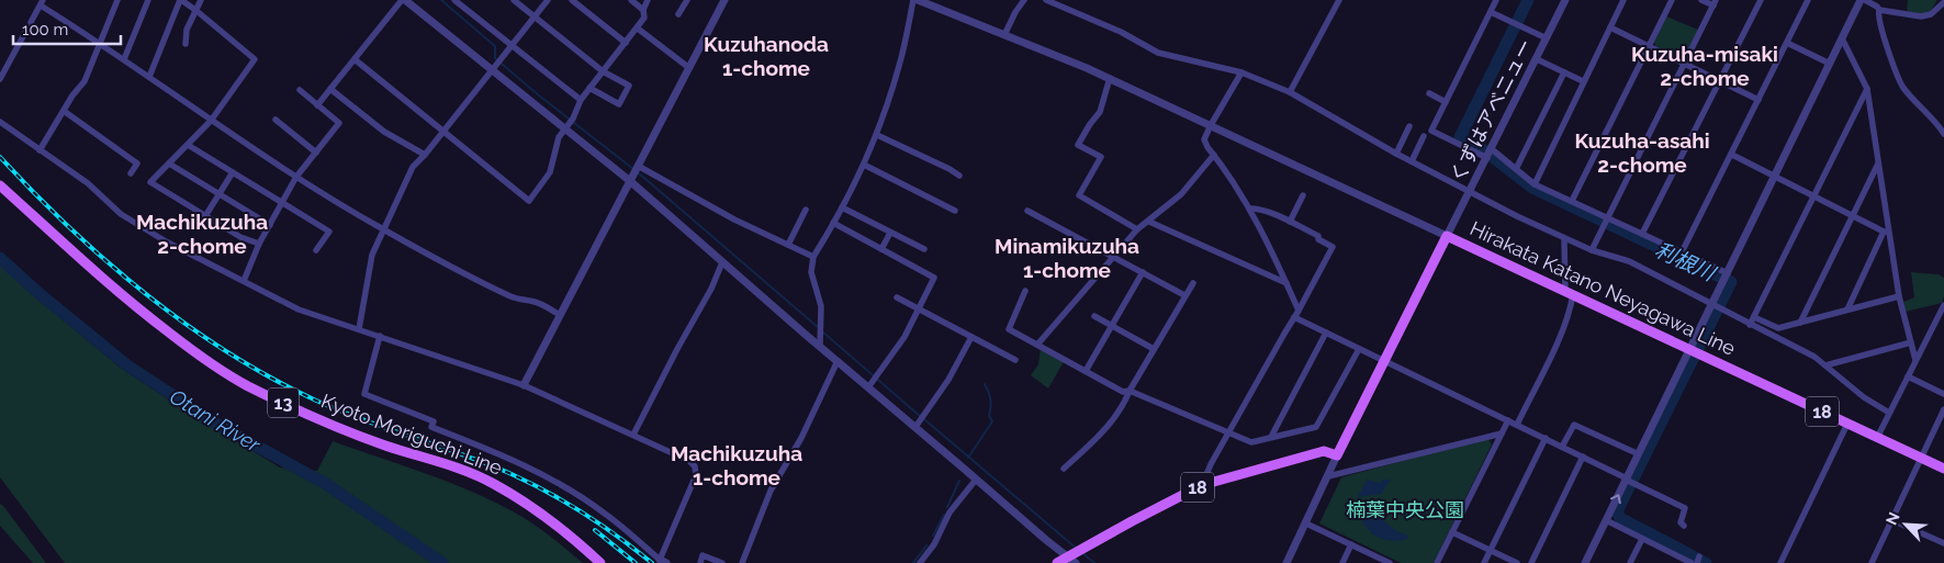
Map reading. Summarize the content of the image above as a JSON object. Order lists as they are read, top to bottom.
{
  "streets": {
    "main road": [
      "Hirakata Katano Neyagawa Line",
      "13",
      "18",
      "Kyoto Moriguchi Line"
    ],
    "street": ["くずはアベニュー"]
  },
  "crossings": [
    ["くずはアベニュー", "Hirakata Katano Neyagawa Line"],
    ["Hirakata Katano Neyagawa Line", "18"]
  ],
  "districts": [
    "Kuzuhanoda 1-chome",
    "Kuzuha-misaki 2-chome",
    "Kuzuha-asahi 2-chome",
    "Machikuzuha 2-chome",
    "Minamikuzuha 1-chome",
    "Machikuzuha 1-chome"
  ],
  "water": ["利根川", "Otani River"],
  "parks": ["楠葉中央公園"],
  "scale_bar": "100 m",
  "north": "top left"
}
